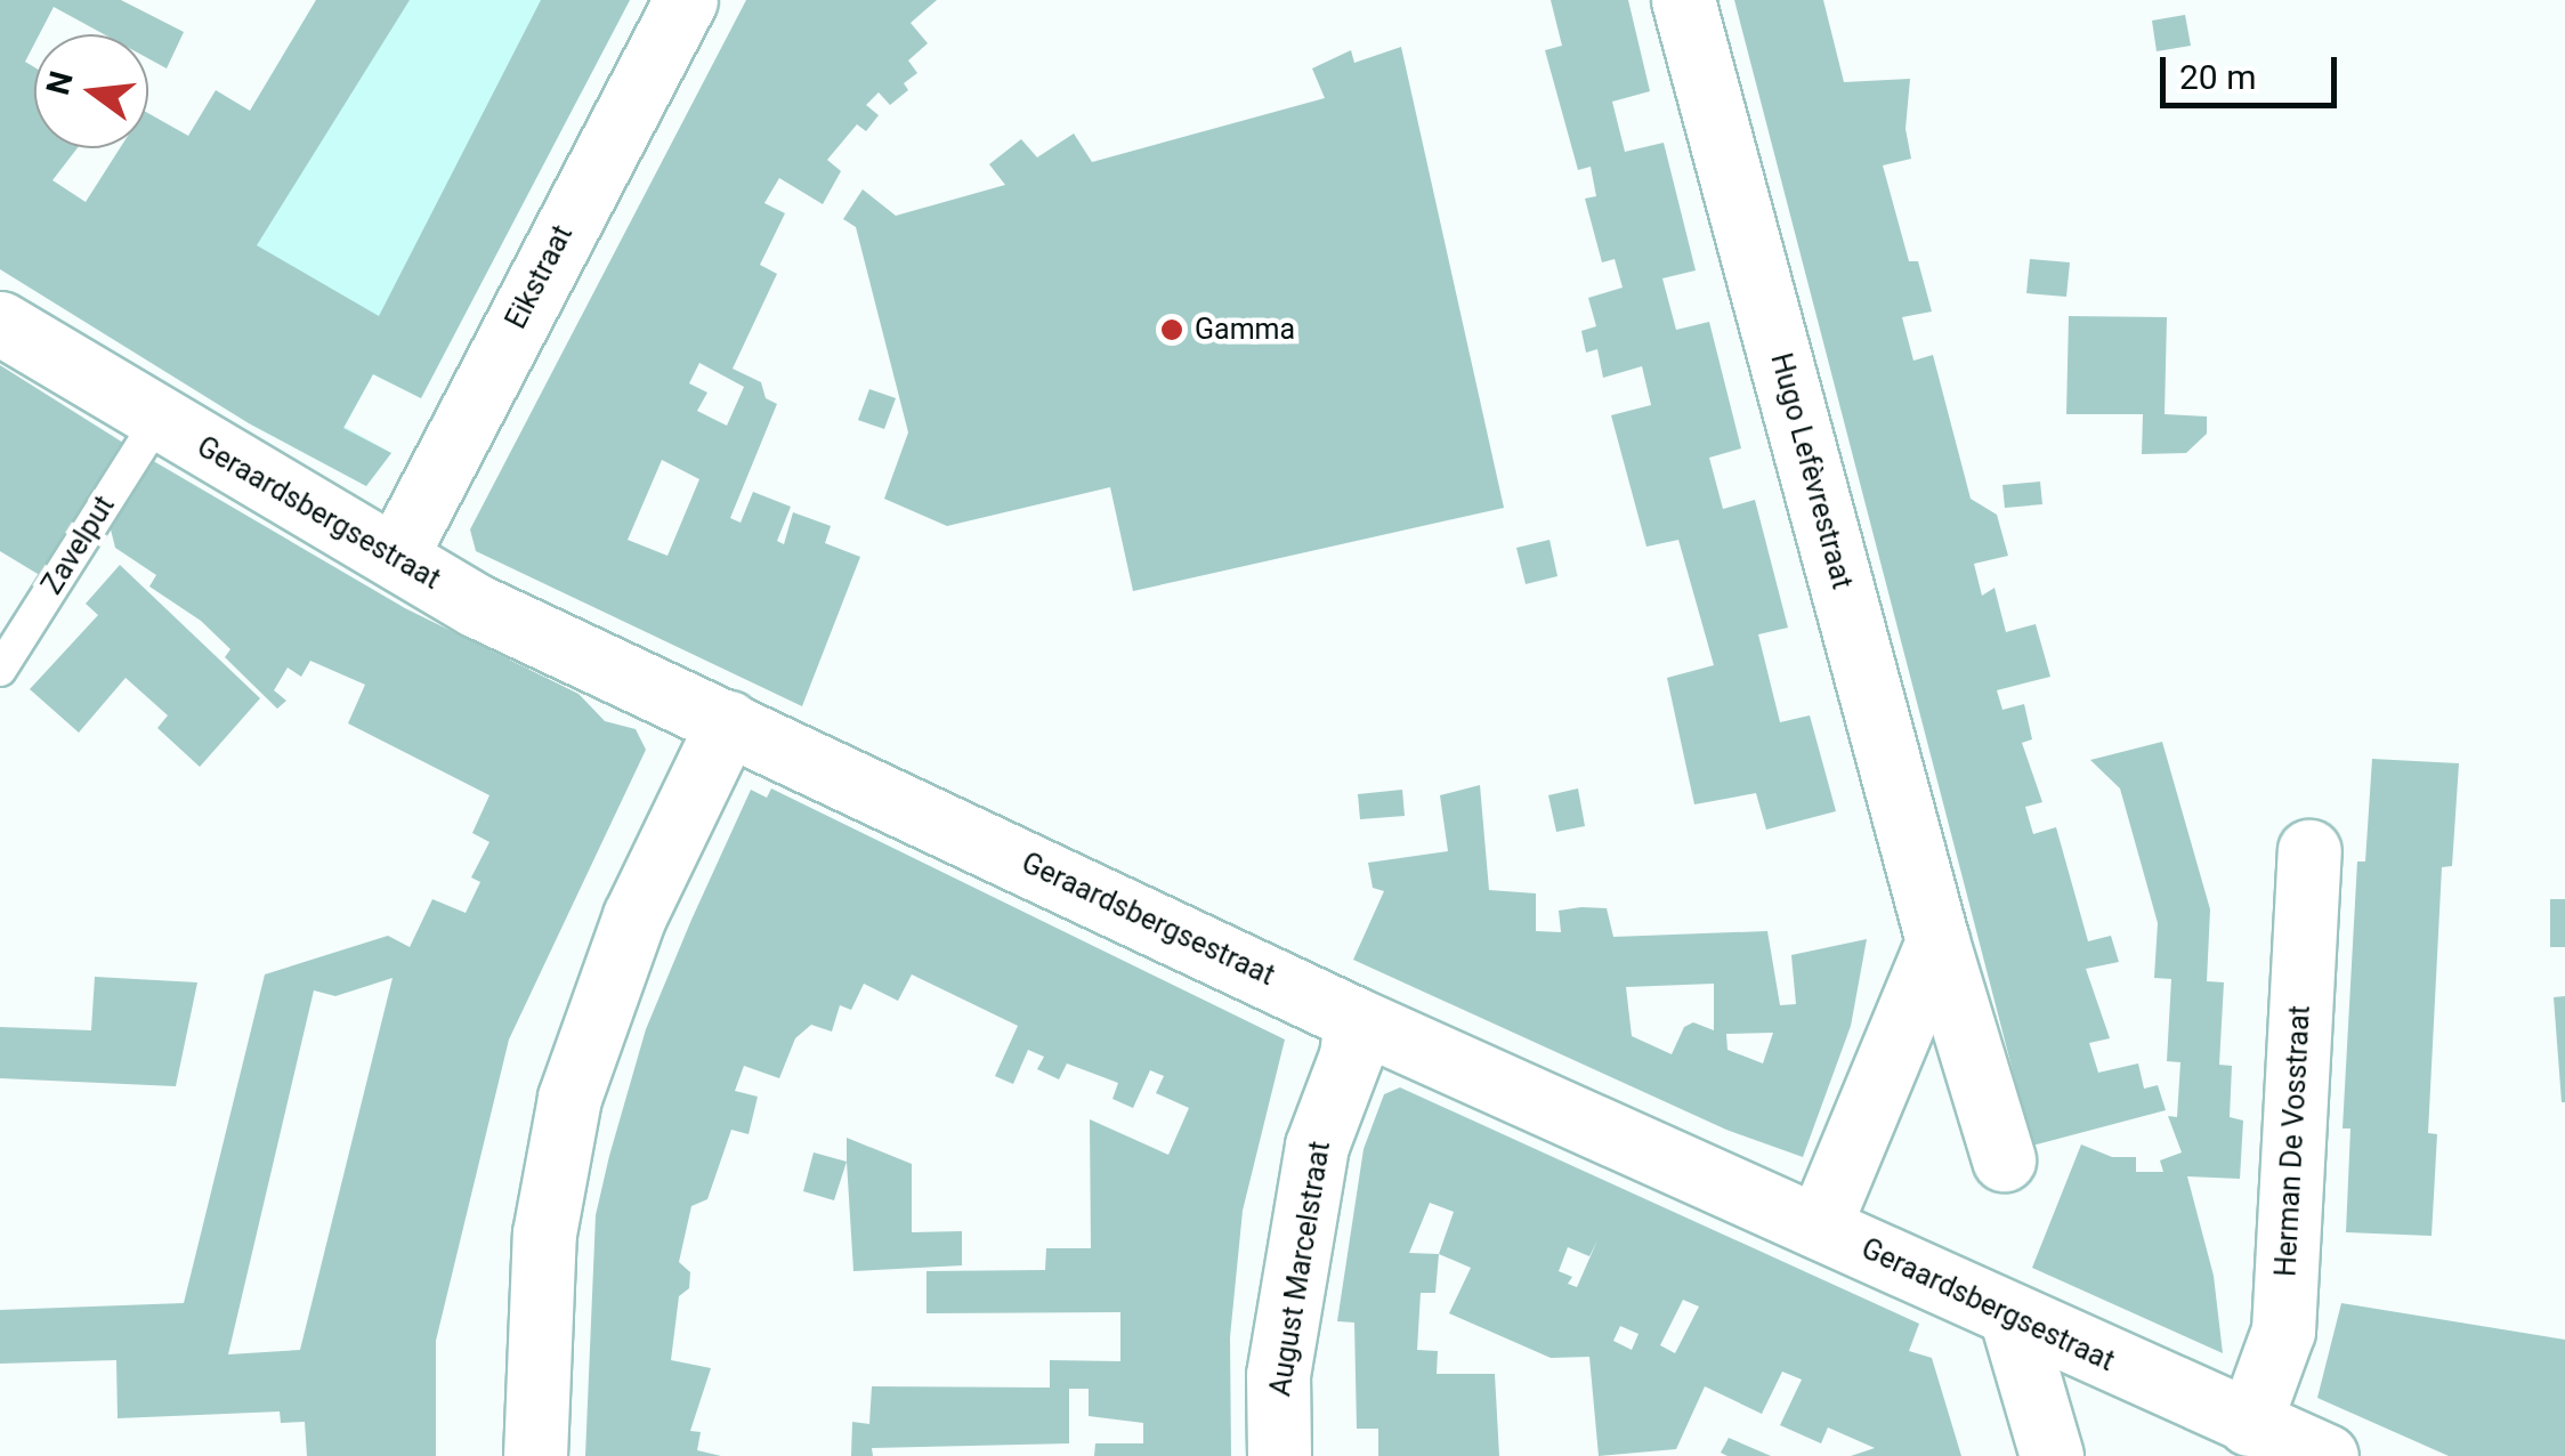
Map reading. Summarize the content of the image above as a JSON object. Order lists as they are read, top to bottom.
{
  "streets": {
    "street": [
      "Eikstraat",
      "Hugo Lefèvrestraat",
      "Geraardsbergsestraat",
      "Herman De Vosstraat",
      "August Marcelstraat"
    ],
    "lane": ["Zavelput"]
  },
  "crossings": [
    ["Eikstraat", "Geraardsbergsestraat"],
    ["Geraardsbergsestraat", "Zavelput"],
    ["Geraardsbergsestraat", "Herman De Vosstraat"],
    ["Geraardsbergsestraat", "August Marcelstraat"]
  ],
  "places": ["Gamma"],
  "scale_bar": "20 m",
  "north": "left"
}
